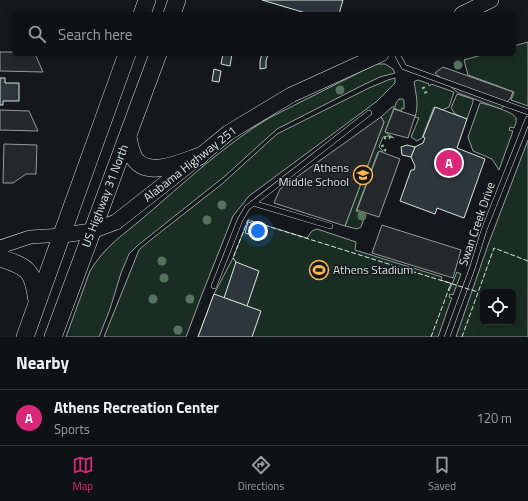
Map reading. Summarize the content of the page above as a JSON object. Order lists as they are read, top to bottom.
{
  "streets": {
    "main road": ["Alabama Highway 251", "US Highway 31 North"],
    "lane": ["Swan Creek Drive"]
  },
  "crossings": [
    ["Alabama Highway 251", "US Highway 31 North"]
  ],
  "places": {
    "school or university": ["Athens Middle School"],
    "sports": ["Athens Stadium"]
  },
  "page": {
    "search": "Search here",
    "pins": "A",
    "heading": "Nearby",
    "list": [
      {
        "mark": "A",
        "name": "Athens Recreation Center",
        "note": "Sports",
        "value": "120 m"
      }
    ],
    "nav": ["Map", "Directions", "Saved"]
  }
}
